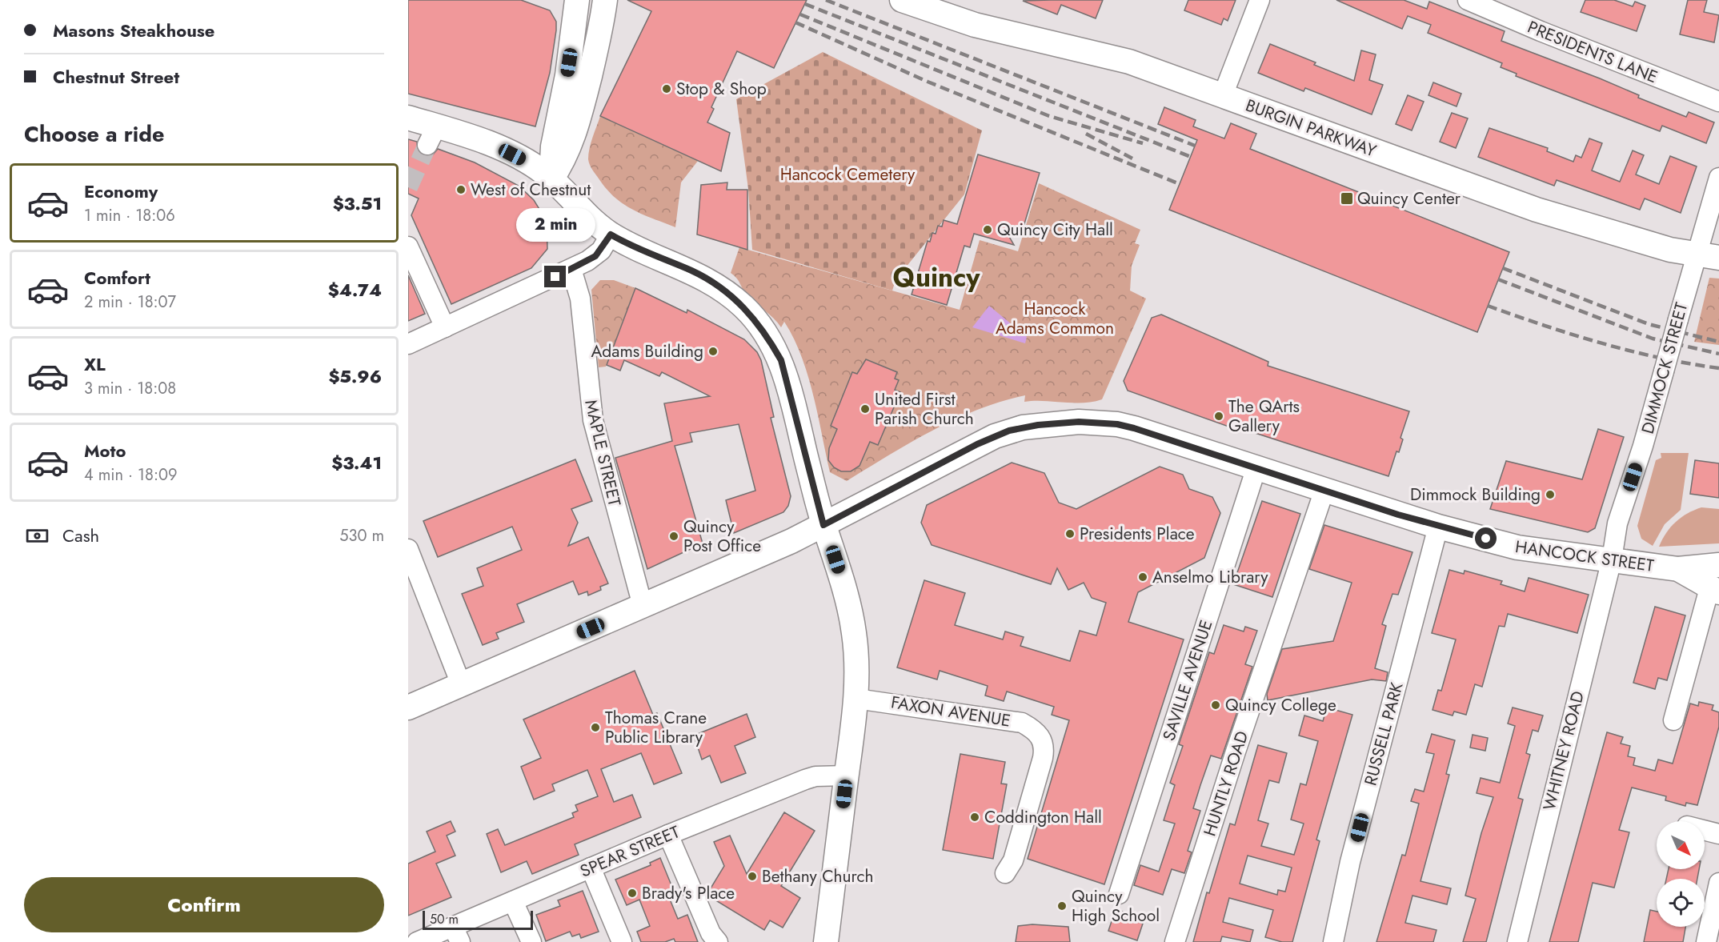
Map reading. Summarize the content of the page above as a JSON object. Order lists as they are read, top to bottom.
{
  "streets": {
    "main road": ["BURGIN PARKWAY", "HANCOCK STREET"],
    "street": [
      "PRESIDENTS LANE",
      "DIMMOCK STREET",
      "MAPLE STREET",
      "SAVILLE AVENUE",
      "FAXON AVENUE",
      "RUSSELL PARK",
      "WHITNEY ROAD",
      "HUNTLY ROAD",
      "SPEAR STREET"
    ]
  },
  "crossings": [
    ["BURGIN PARKWAY", "DIMMOCK STREET"],
    ["DIMMOCK STREET", "HANCOCK STREET"],
    ["DIMMOCK STREET", "WHITNEY ROAD"],
    ["MAPLE STREET", "HANCOCK STREET"],
    ["HANCOCK STREET", "SAVILLE AVENUE"],
    ["HANCOCK STREET", "RUSSELL PARK"],
    ["HANCOCK STREET", "WHITNEY ROAD"],
    ["HANCOCK STREET", "HUNTLY ROAD"]
  ],
  "districts": ["Quincy"],
  "parks": ["Hancock Cemetery", "Hancock Adams Common"],
  "places": {
    "other": [
      "Stop & Shop",
      "West of Chestnut",
      "Quincy City Hall",
      "Adams Building",
      "United First Parish Church",
      "The QArts Gallery",
      "Dimmock Building",
      "Presidents Place",
      "Quincy Post Office",
      "Anselmo Library",
      "Quincy College",
      "Thomas Crane Public Library",
      "Coddington Hall",
      "Bethany Church",
      "Brady's Place",
      "Quincy High School"
    ],
    "transit": ["Quincy Center"]
  },
  "scale_bar": "50 m",
  "north": "bottom right",
  "page": {
    "banner": ["Masons Steakhouse", "Chestnut Street"],
    "heading": "Choose a ride",
    "list": [
      {
        "name": "Economy",
        "note": "1 min · 18:06",
        "value": "$3.51"
      },
      {
        "name": "Comfort",
        "note": "2 min · 18:07",
        "value": "$4.74"
      },
      {
        "name": "XL",
        "note": "3 min · 18:08",
        "value": "$5.96"
      },
      {
        "name": "Moto",
        "note": "4 min · 18:09",
        "value": "$3.41"
      }
    ],
    "bubble": "2 min",
    "pay": ["Cash", "530 m"],
    "buttons": "Confirm",
    "scale": "50 m"
  }
}
